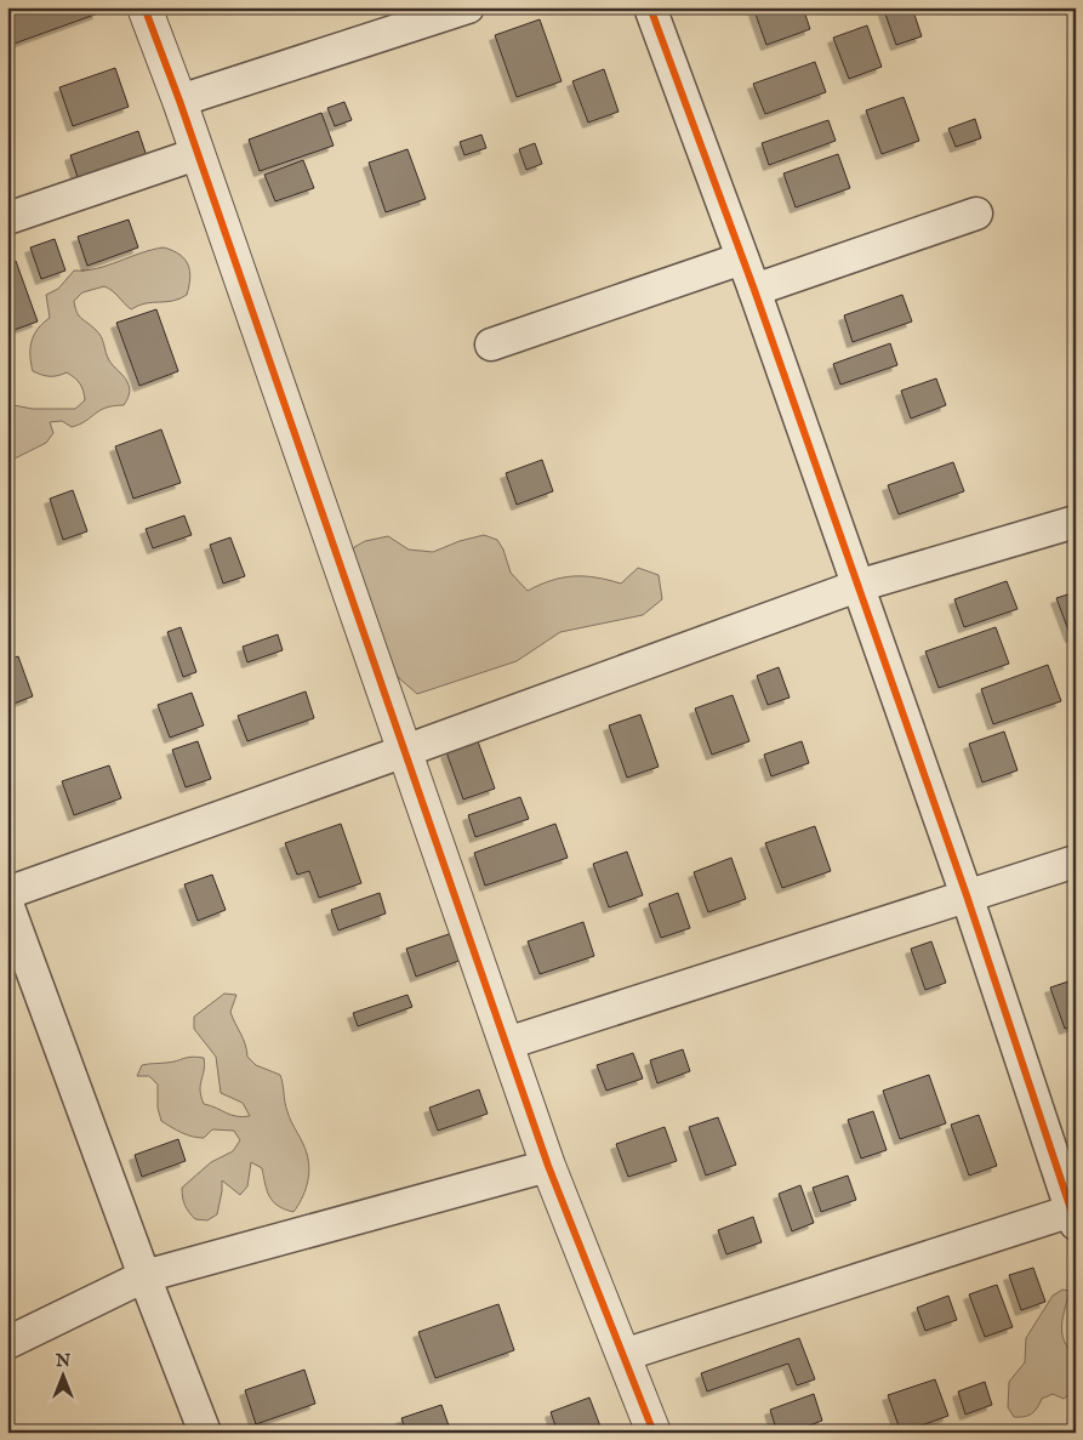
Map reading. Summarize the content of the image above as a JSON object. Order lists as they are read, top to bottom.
{
  "north": "top"
}
